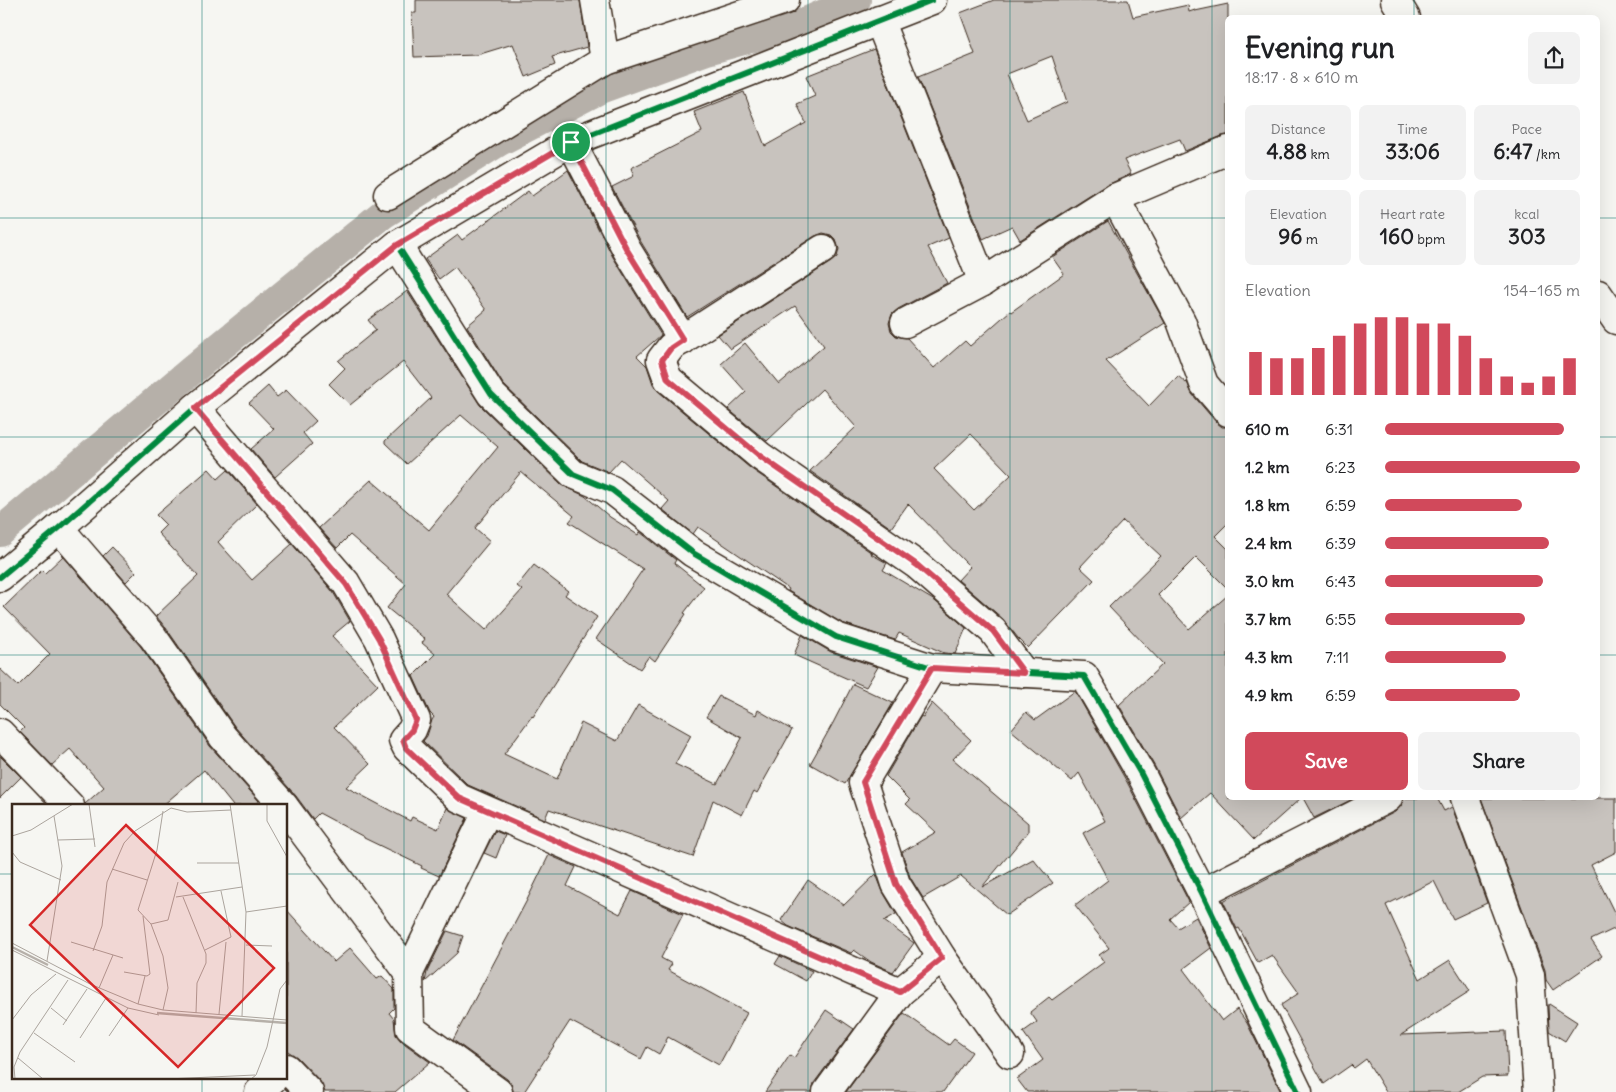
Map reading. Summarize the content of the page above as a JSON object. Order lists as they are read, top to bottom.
{
  "page": {
    "heading": ["Evening run", "18:17 · 8 × 610 m"],
    "stats": [
      ["Distance", "4.88 km"],
      ["Time", "33:06"],
      ["Pace", "6:47 /km"],
      ["Elevation", "96 m"],
      ["Heart rate", "160 bpm"],
      ["kcal", "303"]
    ],
    "chart": ["Elevation", "154–165 m"],
    "list": [
      {
        "name": "610 m",
        "note": "6:31"
      },
      {
        "name": "1.2 km",
        "note": "6:23"
      },
      {
        "name": "1.8 km",
        "note": "6:59"
      },
      {
        "name": "2.4 km",
        "note": "6:39"
      },
      {
        "name": "3.0 km",
        "note": "6:43"
      },
      {
        "name": "3.7 km",
        "note": "6:55"
      },
      {
        "name": "4.3 km",
        "note": "7:11"
      },
      {
        "name": "4.9 km",
        "note": "6:59"
      }
    ],
    "buttons": ["Save", "Share"]
  }
}
